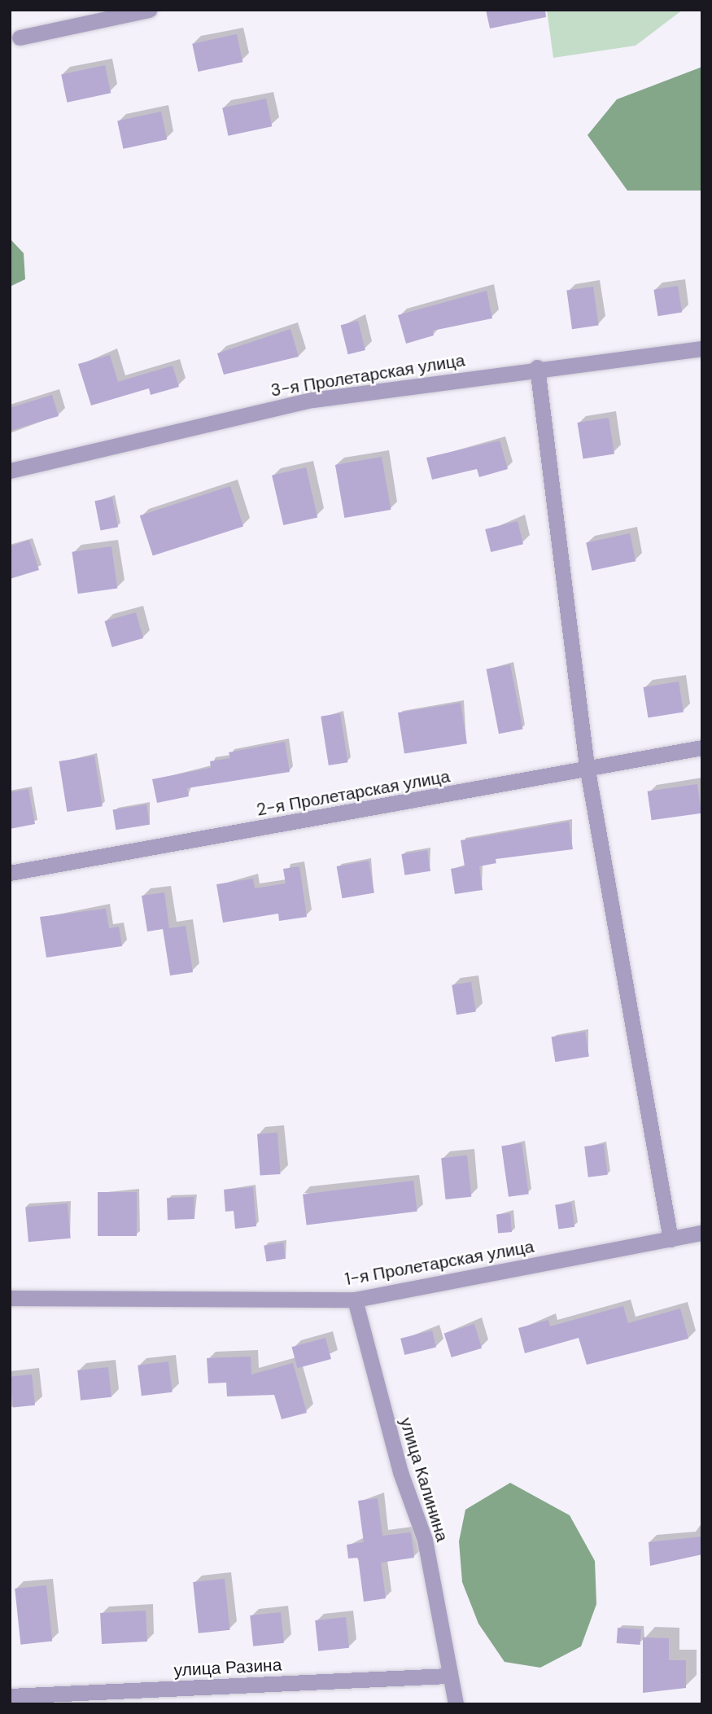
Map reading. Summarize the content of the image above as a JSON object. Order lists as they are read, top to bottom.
{
  "streets": {
    "street": [
      "3-я Пролетарская улица",
      "2-я Пролетарская улица",
      "1-я Пролетарская улица",
      "улица Калинина",
      "улица Разина"
    ]
  },
  "crossings": [
    ["1-я Пролетарская улица", "улица Калинина"],
    ["улица Калинина", "улица Разина"]
  ]
}
